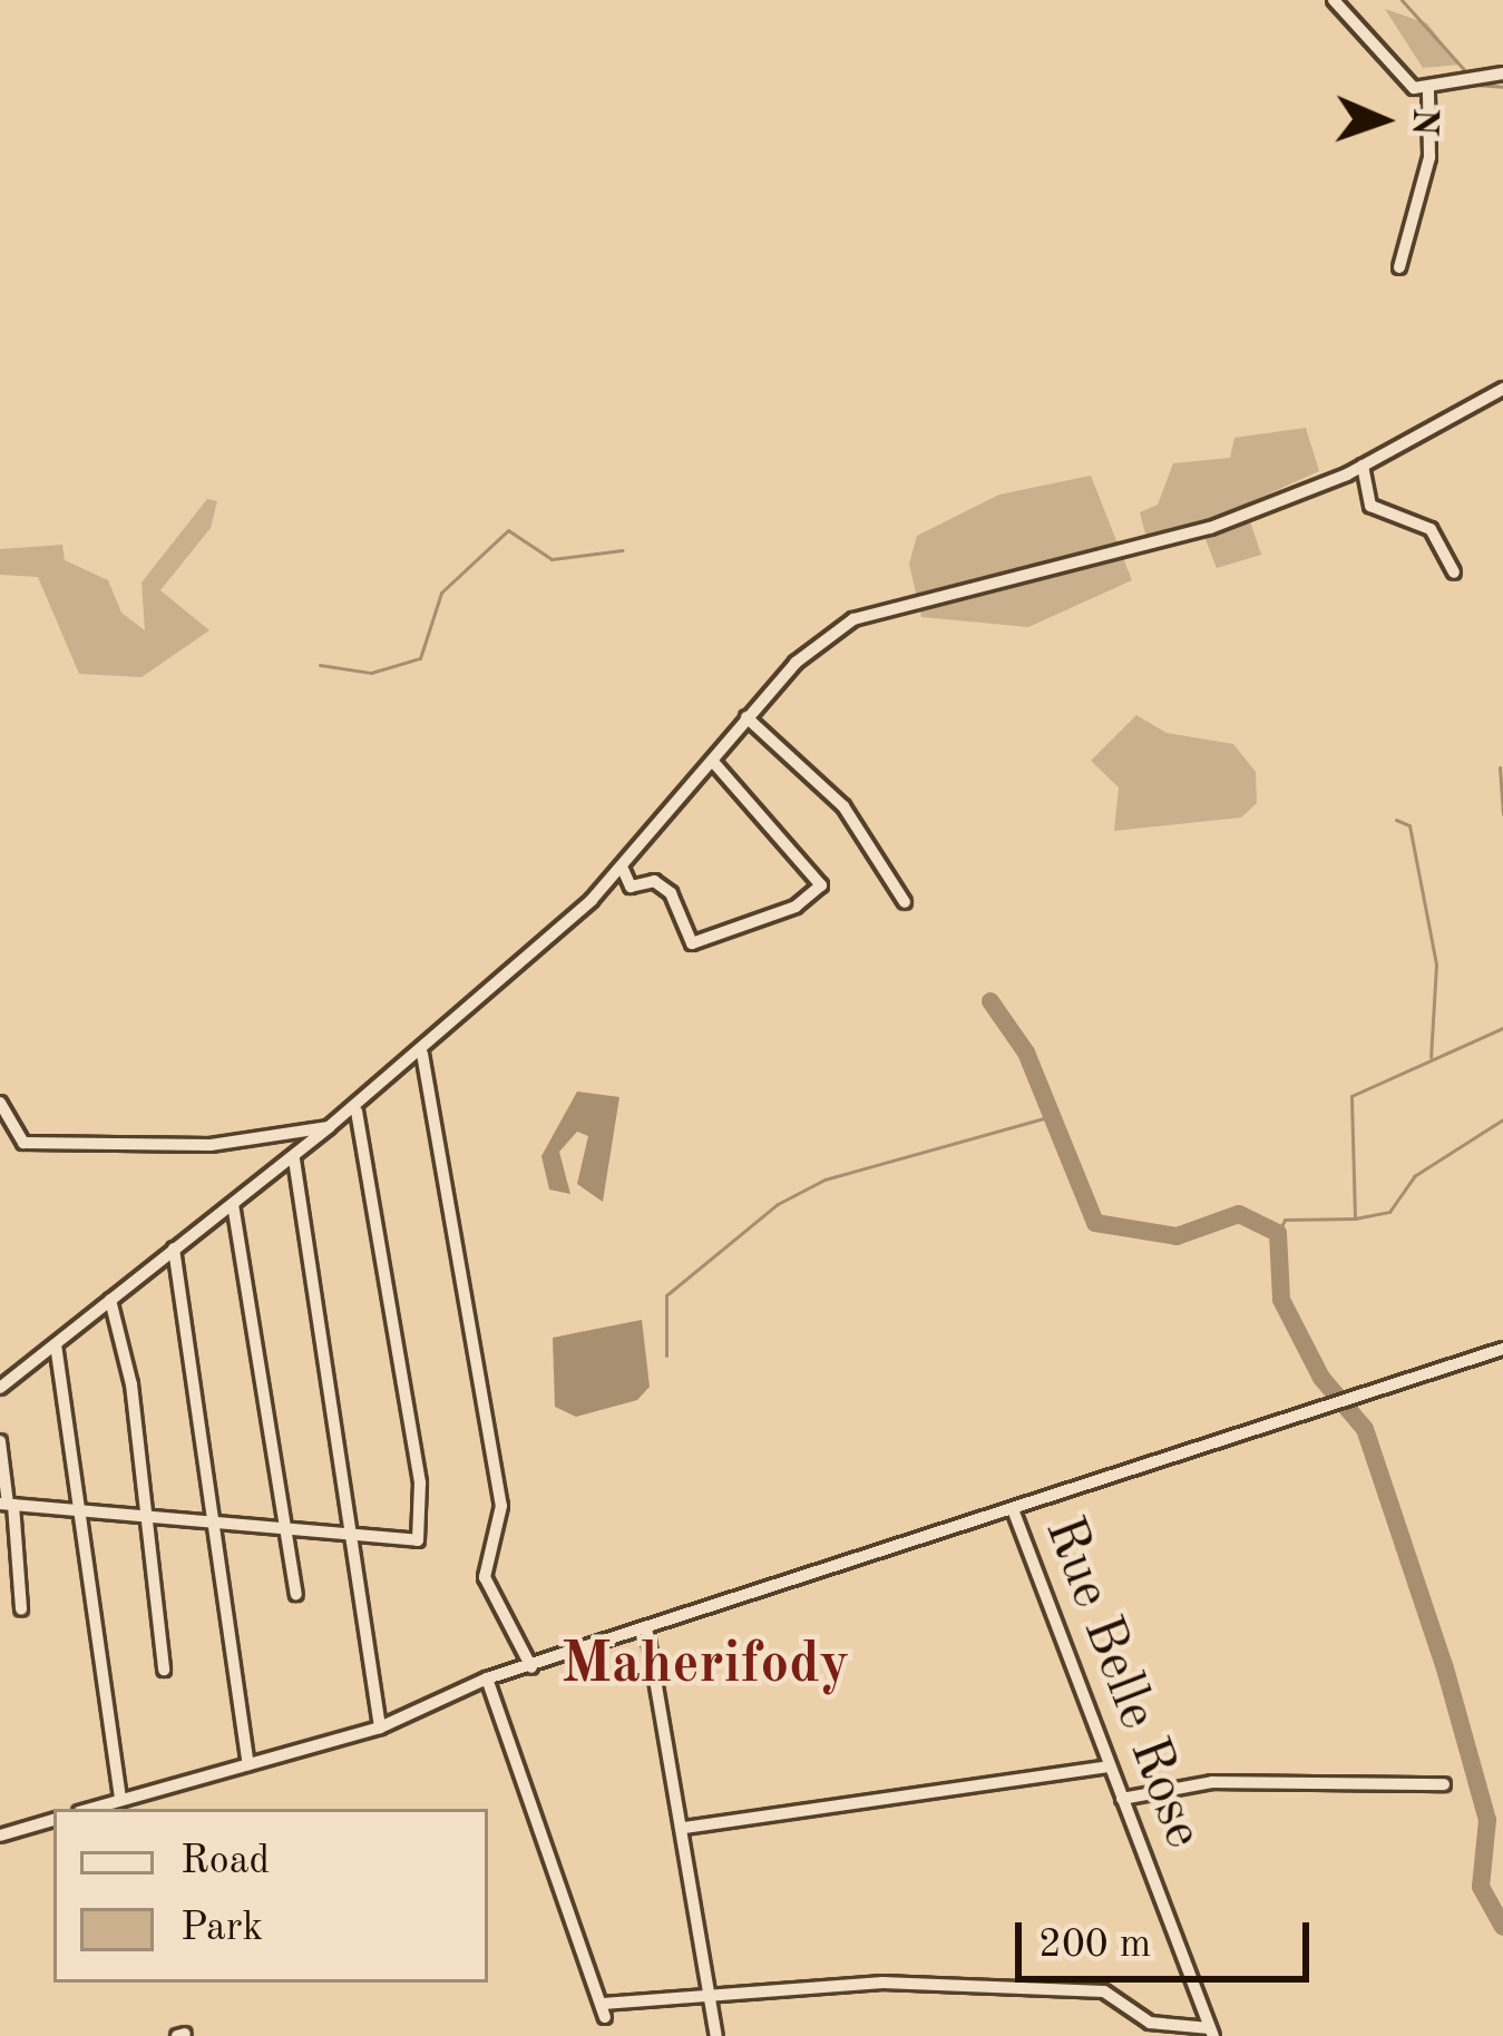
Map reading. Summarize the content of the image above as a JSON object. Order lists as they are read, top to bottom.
{
  "streets": {
    "street": ["Rue Belle Rose"]
  },
  "districts": ["Maherifody"],
  "legend": ["Road", "Park"],
  "scale_bar": "200 m",
  "north": "right"
}
